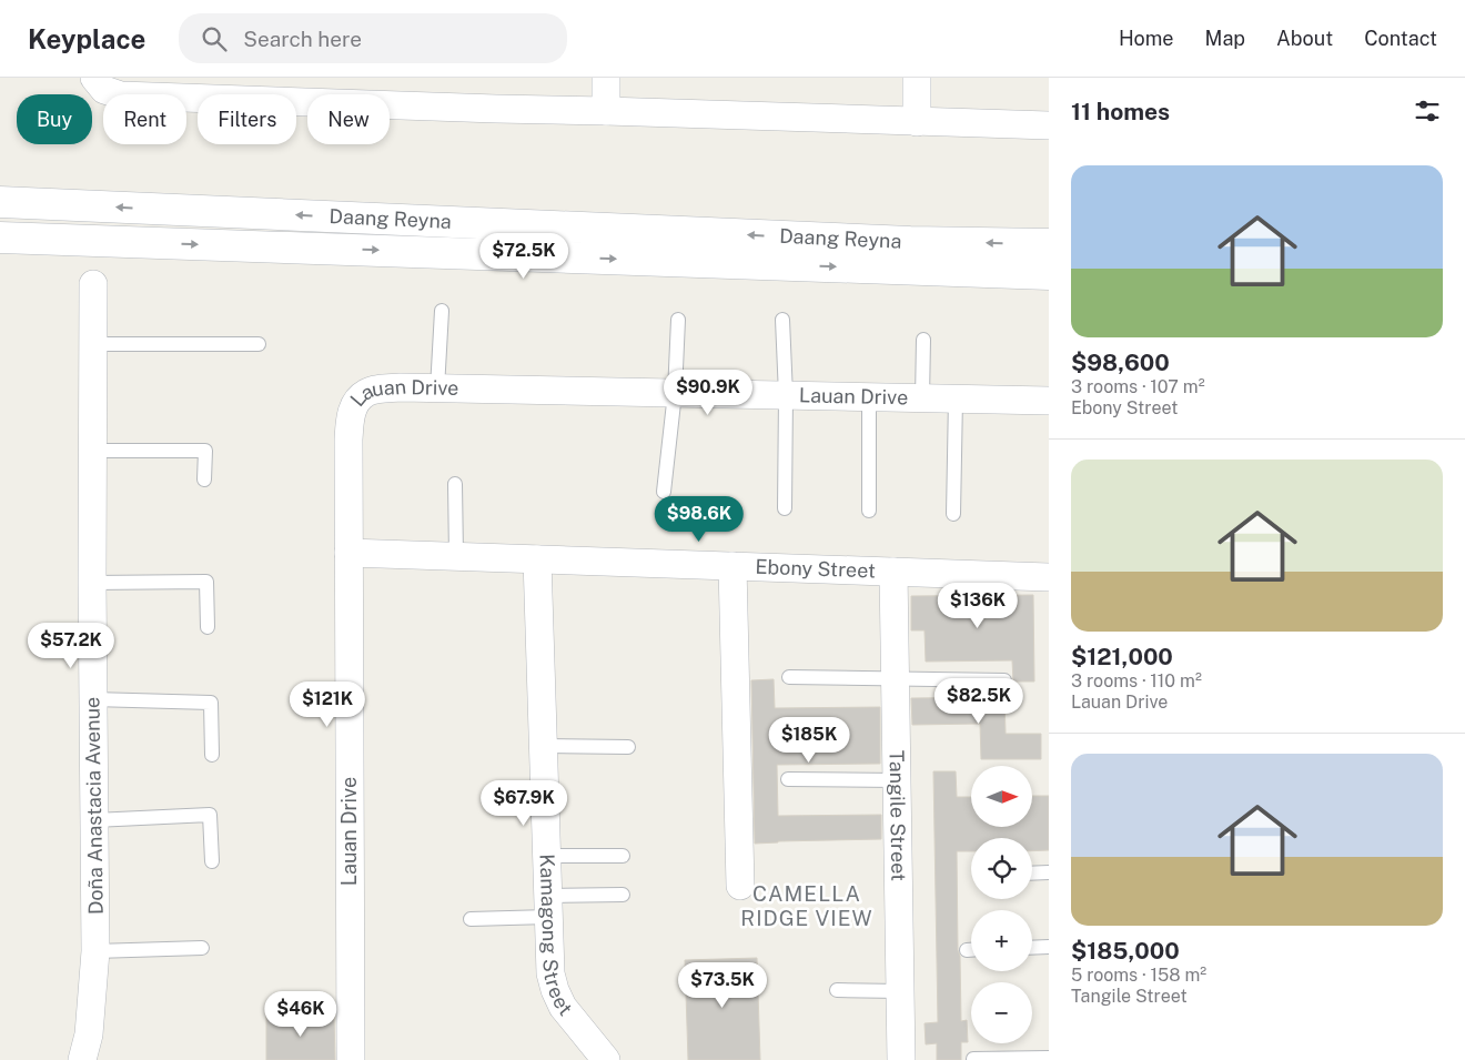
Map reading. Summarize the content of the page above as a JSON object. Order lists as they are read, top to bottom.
{
  "streets": {
    "main road": ["Daang Reyna"],
    "street": [
      "Lauan Drive",
      "Ebony Street",
      "Doña Anastacia Avenue",
      "Tangile Street",
      "Kamagong Street"
    ]
  },
  "crossings": [
    ["Lauan Drive", "Ebony Street"],
    ["Ebony Street", "Tangile Street"],
    ["Ebony Street", "Kamagong Street"]
  ],
  "districts": ["CAMELLA RIDGE VIEW"],
  "north": "right",
  "page": {
    "header": "Keyplace",
    "search": "Search here",
    "nav": [
      "Home",
      "Map",
      "About",
      "Contact"
    ],
    "heading": "11 homes",
    "chip": [
      "Buy",
      "Rent",
      "Filters",
      "New"
    ],
    "list": [
      {
        "name": "$98,600",
        "note": "3 rooms · 107 m² · Ebony Street"
      },
      {
        "name": "$121,000",
        "note": "3 rooms · 110 m² · Lauan Drive"
      },
      {
        "name": "$185,000",
        "note": "5 rooms · 158 m² · Tangile Street"
      }
    ],
    "price": [
      "$72.5K",
      "$90.9K",
      "$98.6K",
      "$136K",
      "$57.2K",
      "$82.5K",
      "$121K",
      "$185K",
      "$67.9K",
      "$73.5K",
      "$46K"
    ],
    "map_buttons": ["+", "−"]
  }
}
